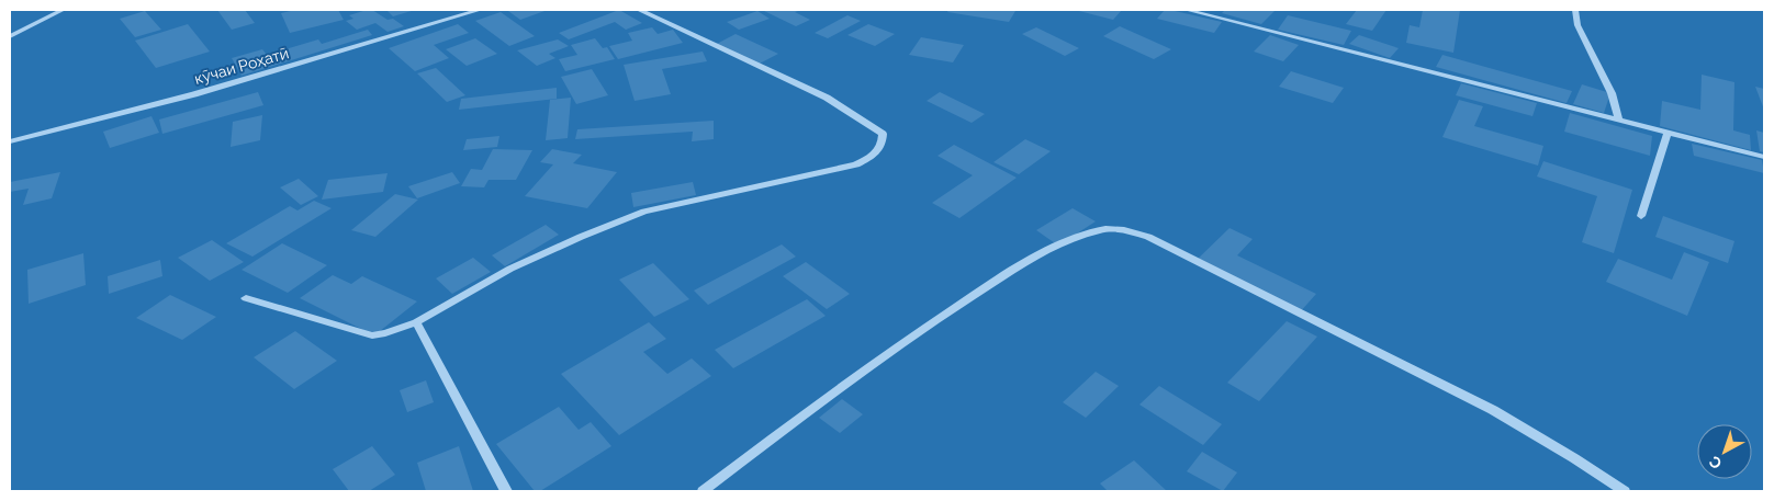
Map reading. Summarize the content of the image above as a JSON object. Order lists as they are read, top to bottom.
{
  "streets": {
    "street": ["кӯчаи Роҳатӣ"]
  },
  "north": "bottom left"
}
